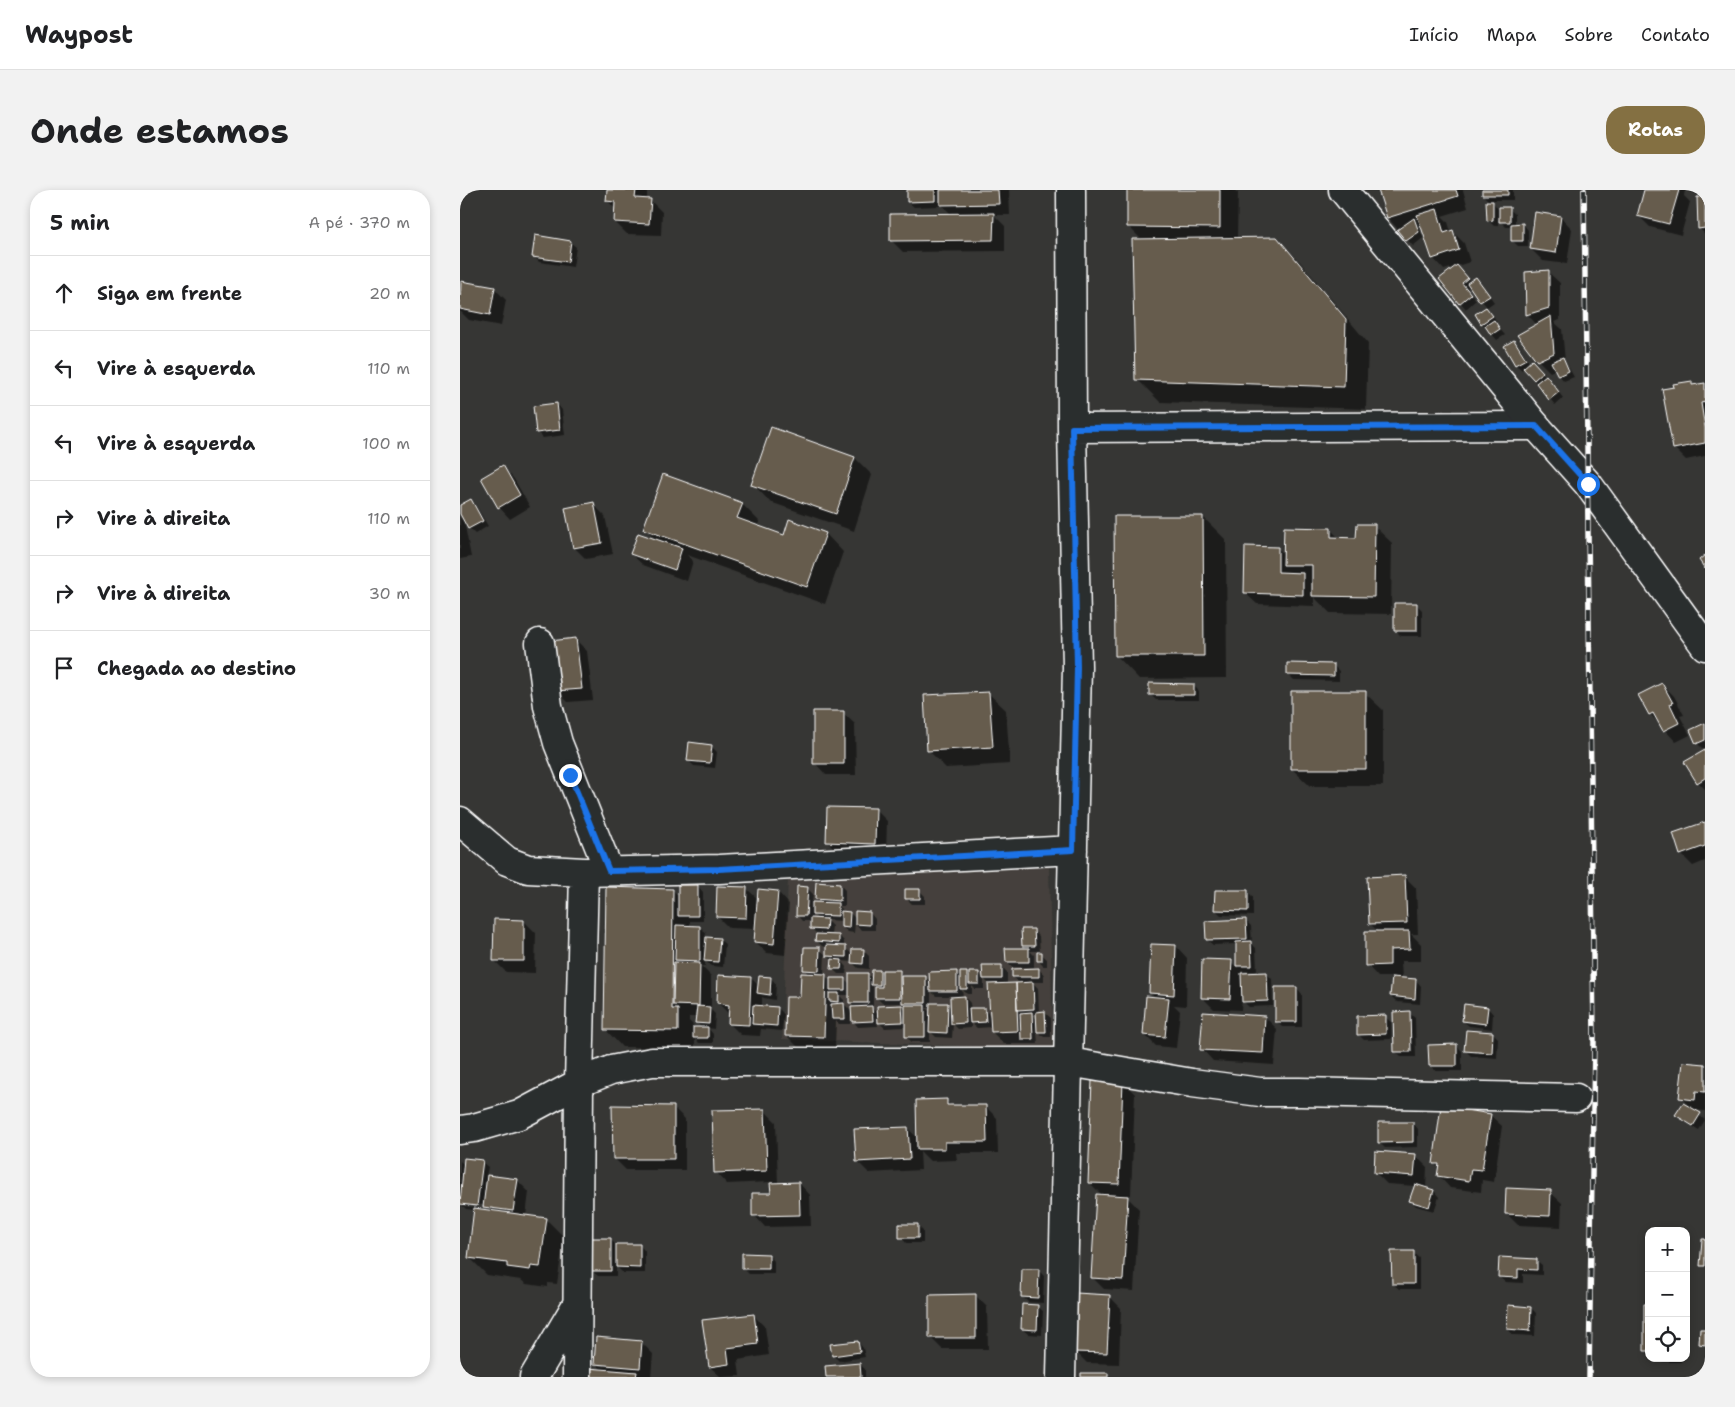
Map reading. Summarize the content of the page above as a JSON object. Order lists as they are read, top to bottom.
{
  "page": {
    "header": "Waypost",
    "nav": [
      "Início",
      "Mapa",
      "Sobre",
      "Contato"
    ],
    "buttons": "Rotas",
    "title": "Onde estamos",
    "heading": ["5 min", "A pé · 370 m"],
    "list": [
      ["Siga em frente", "20 m"],
      ["Vire à esquerda", "110 m"],
      ["Vire à esquerda", "100 m"],
      ["Vire à direita", "110 m"],
      ["Vire à direita", "30 m"],
      "Chegada ao destino"
    ],
    "map_buttons": ["+", "−"]
  }
}
